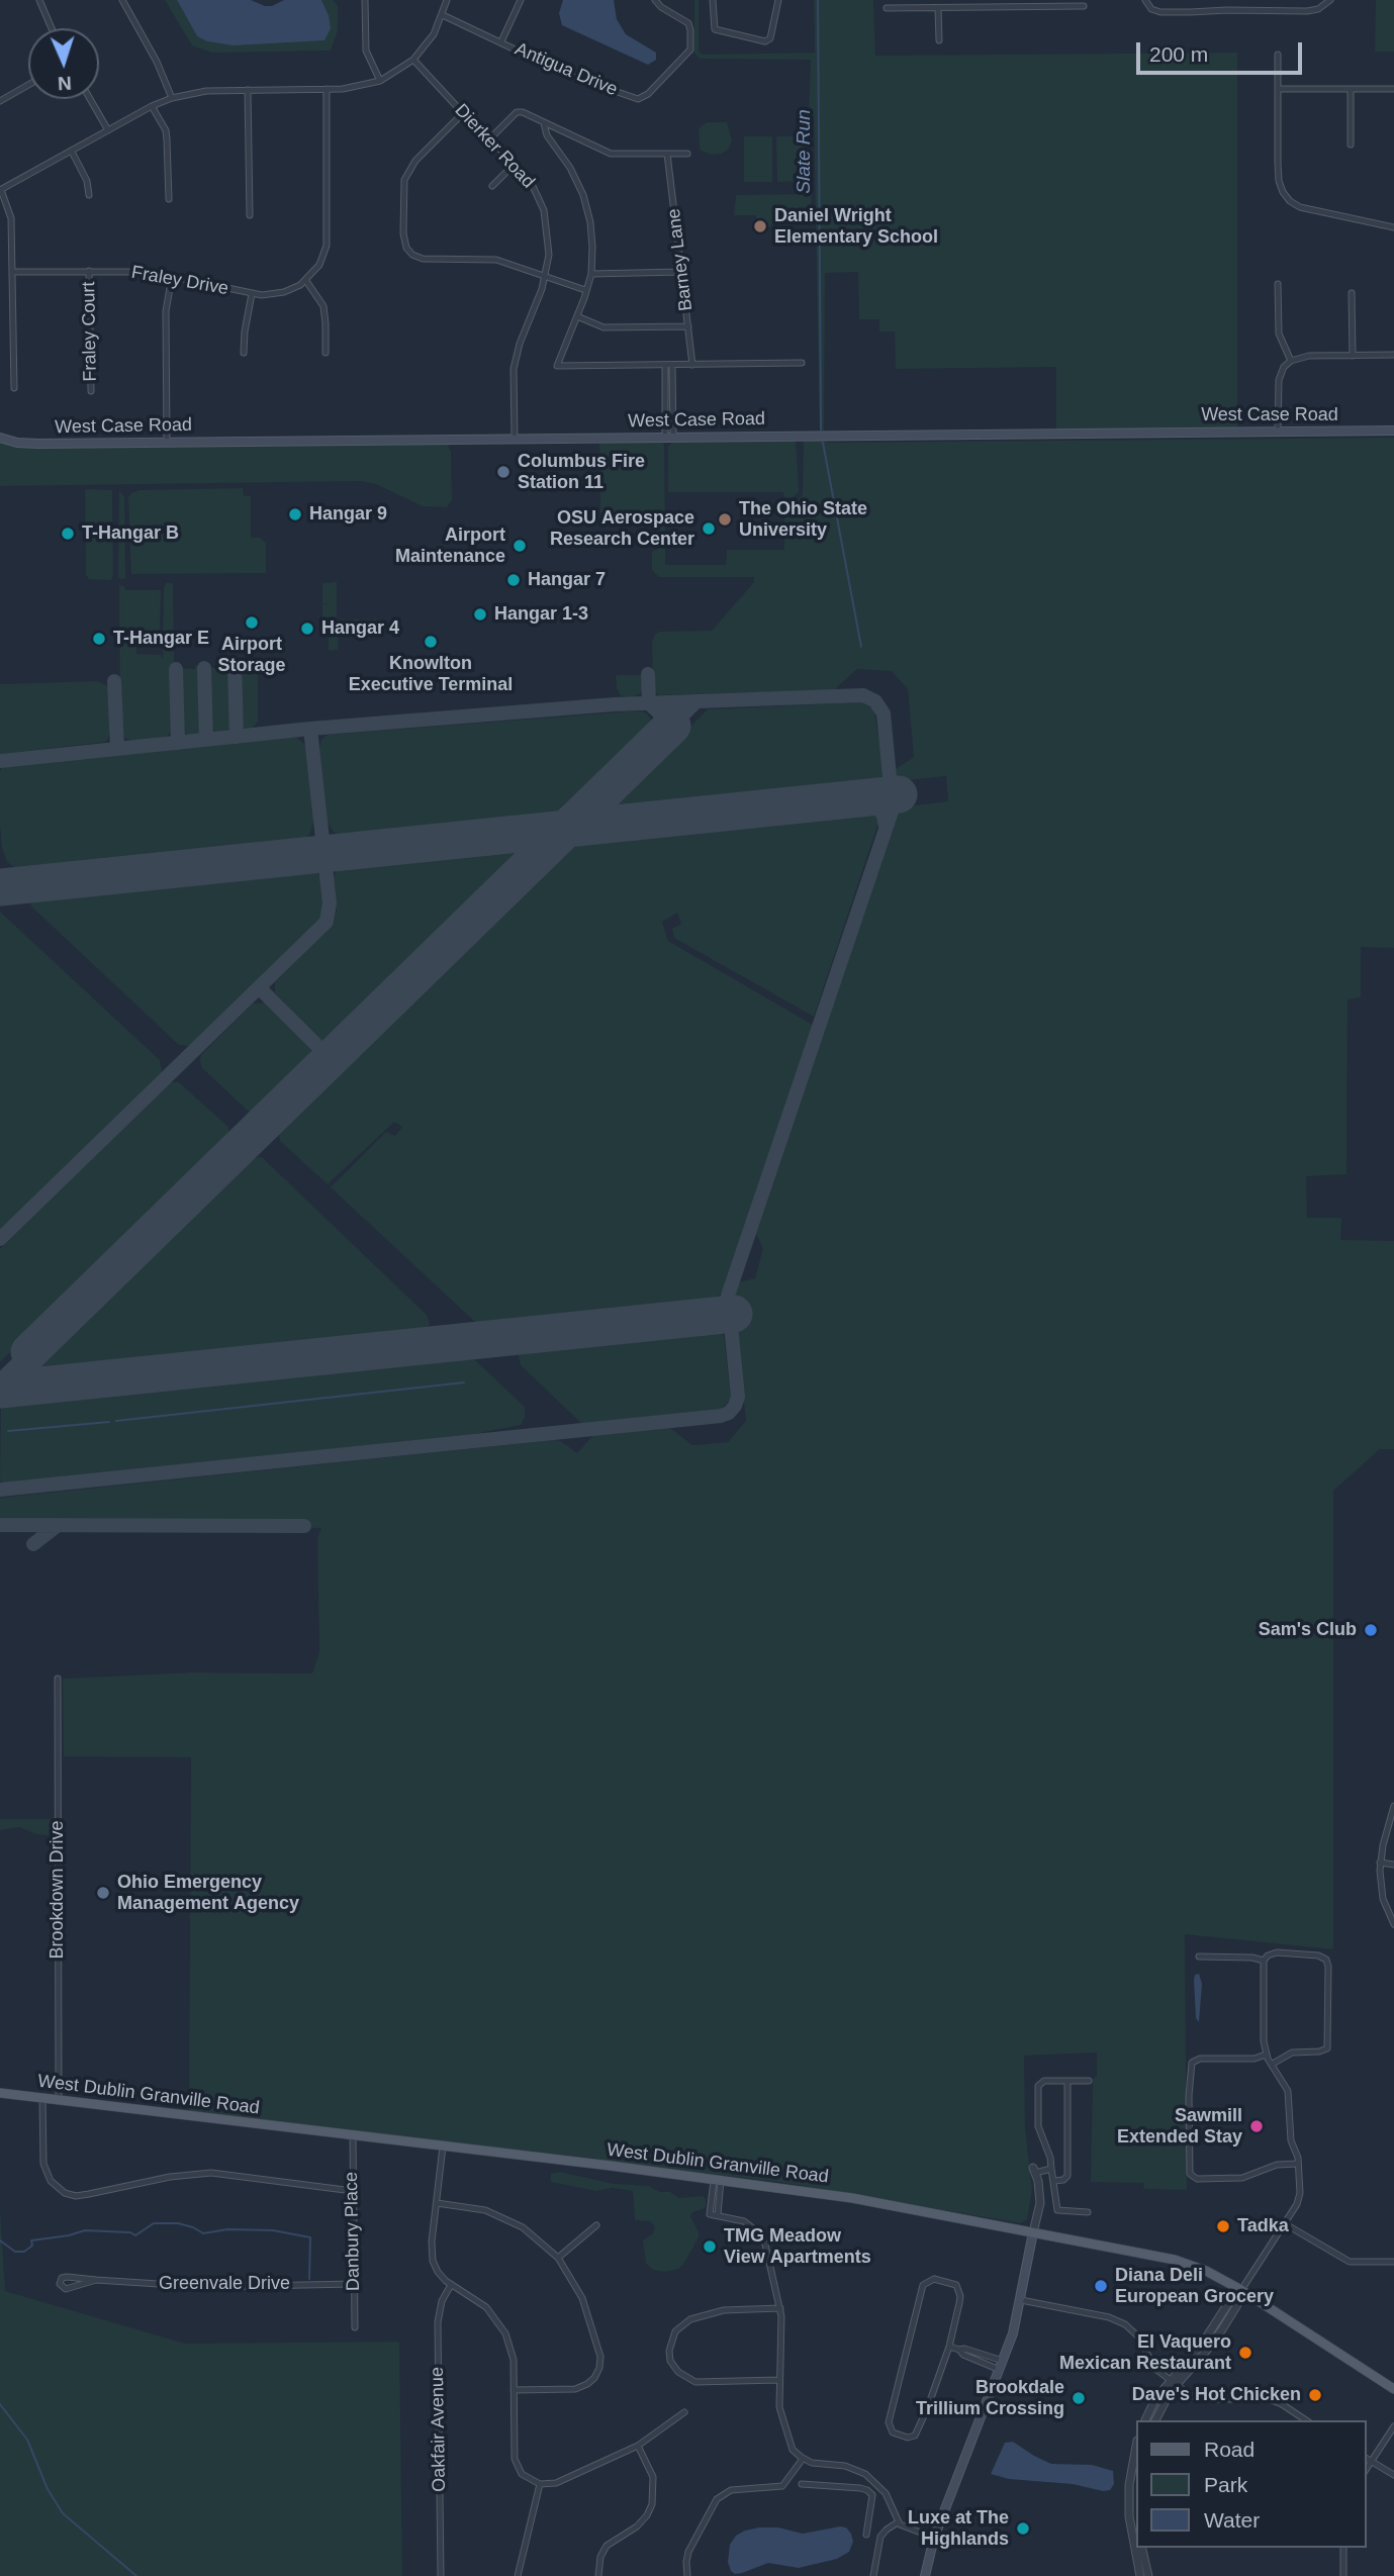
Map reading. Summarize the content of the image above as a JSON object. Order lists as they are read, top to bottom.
{
  "streets": {
    "main road": ["West Case Road", "West Dublin Granville Road"],
    "street": [
      "Antigua Drive",
      "Dierker Road",
      "Barney Lane",
      "Fraley Drive",
      "Fraley Court",
      "Brookdown Drive",
      "Danbury Place",
      "Greenvale Drive",
      "Oakfair Avenue"
    ]
  },
  "crossings": [
    ["Dierker Road", "West Case Road"],
    ["Fraley Drive", "Fraley Court"],
    ["Brookdown Drive", "West Dublin Granville Road"],
    ["West Dublin Granville Road", "Danbury Place"],
    ["Danbury Place", "Greenvale Drive"]
  ],
  "water": ["Slate Run"],
  "places": [
    "Daniel Wright Elementary School",
    "Columbus Fire Station 11",
    "Hangar 9",
    "The Ohio State University",
    "OSU Aerospace Research Center",
    "T-Hangar B",
    "Airport Maintenance",
    "Hangar 7",
    "Hangar 1-3",
    "Airport Storage",
    "Hangar 4",
    "T-Hangar E",
    "Knowlton Executive Terminal",
    "Sam's Club",
    "Ohio Emergency Management Agency",
    "Sawmill Extended Stay",
    "Tadka",
    "TMG Meadow View Apartments",
    "Diana Deli European Grocery",
    "El Vaquero Mexican Restaurant",
    "Dave's Hot Chicken",
    "Brookdale Trillium Crossing",
    "Luxe at The Highlands"
  ],
  "legend": ["Road", "Park", "Water"],
  "scale_bar": "200 m",
  "north": "bottom"
}
